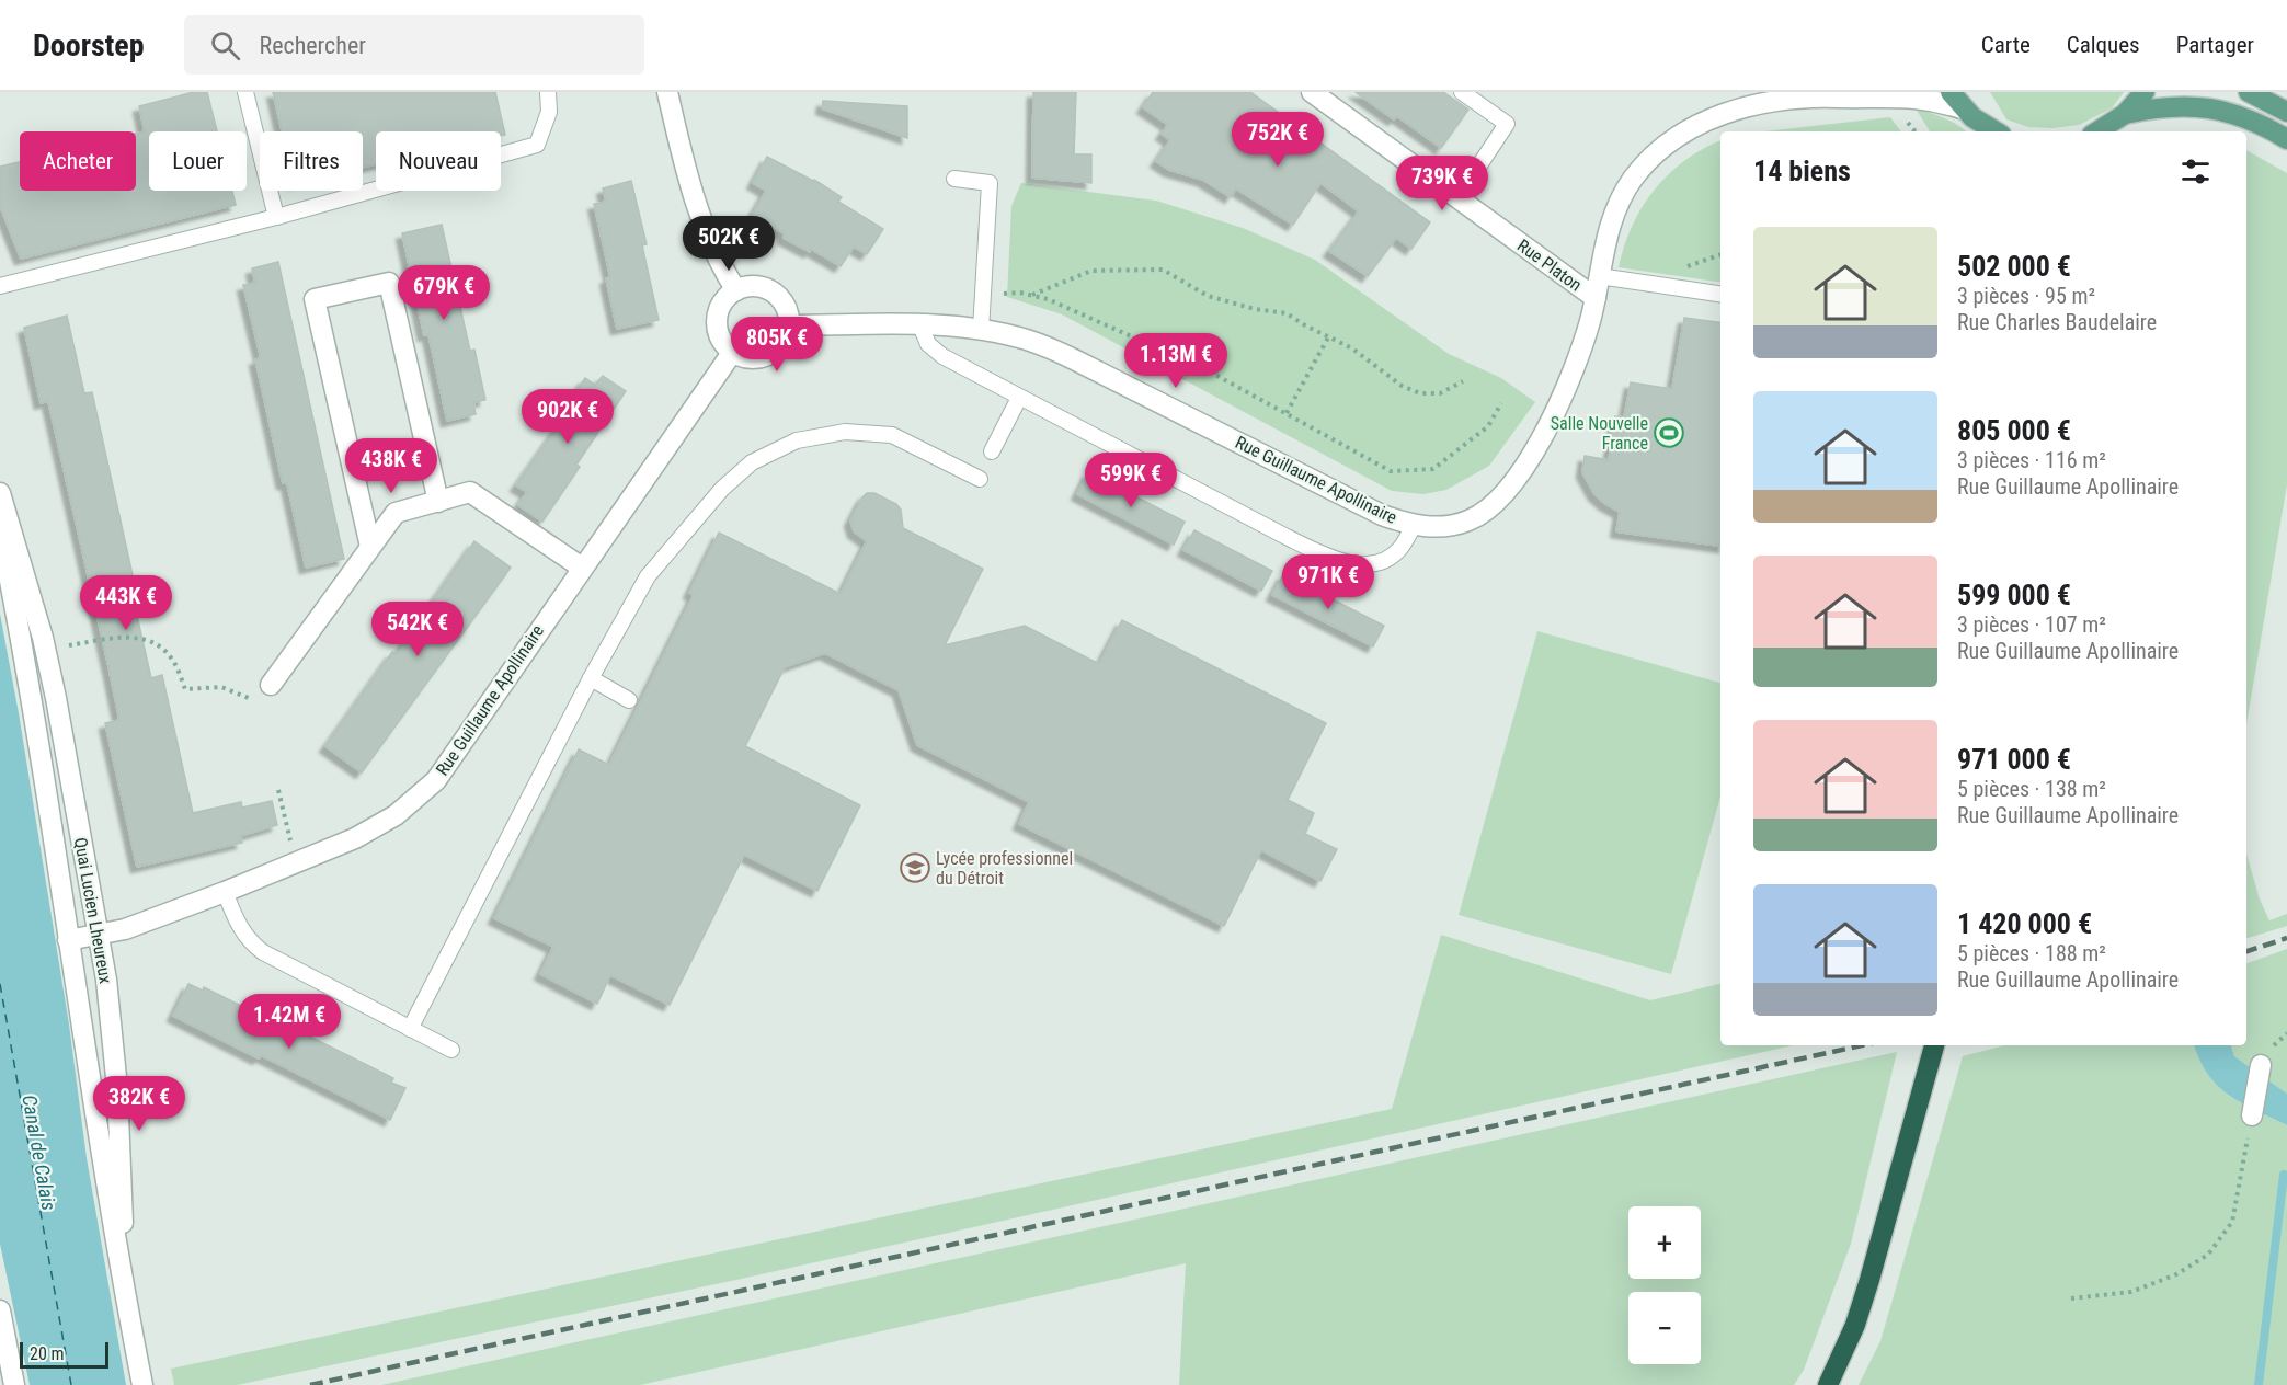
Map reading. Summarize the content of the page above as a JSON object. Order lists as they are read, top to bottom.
{
  "streets": {
    "street": ["Rue Platon", "Rue Guillaume Apollinaire", "Quai Lucien Lheureux"]
  },
  "crossings": [
    ["Rue Platon", "Rue Guillaume Apollinaire"],
    ["Rue Guillaume Apollinaire", "Quai Lucien Lheureux"]
  ],
  "water": ["Canal de Calais"],
  "places": {
    "sports": ["Salle Nouvelle France"],
    "school or university": ["Lycée professionnel du Détroit"]
  },
  "scale_bar": "20 m",
  "page": {
    "header": "Doorstep",
    "search": "Rechercher",
    "nav": ["Carte", "Calques", "Partager"],
    "price": [
      "752K €",
      "739K €",
      "502K €",
      "679K €",
      "805K €",
      "1.13M €",
      "902K €",
      "438K €",
      "599K €",
      "971K €",
      "443K €",
      "542K €",
      "1.42M €",
      "382K €"
    ],
    "chip": [
      "Acheter",
      "Louer",
      "Filtres",
      "Nouveau"
    ],
    "heading": "14 biens",
    "list": [
      {
        "name": "502 000 €",
        "note": "3 pièces · 95 m² · Rue Charles Baudelaire"
      },
      {
        "name": "805 000 €",
        "note": "3 pièces · 116 m² · Rue Guillaume Apollinaire"
      },
      {
        "name": "599 000 €",
        "note": "3 pièces · 107 m² · Rue Guillaume Apollinaire"
      },
      {
        "name": "971 000 €",
        "note": "5 pièces · 138 m² · Rue Guillaume Apollinaire"
      },
      {
        "name": "1 420 000 €",
        "note": "5 pièces · 188 m² · Rue Guillaume Apollinaire"
      }
    ],
    "map_buttons": ["+", "−"],
    "scale": "20 m"
  }
}
